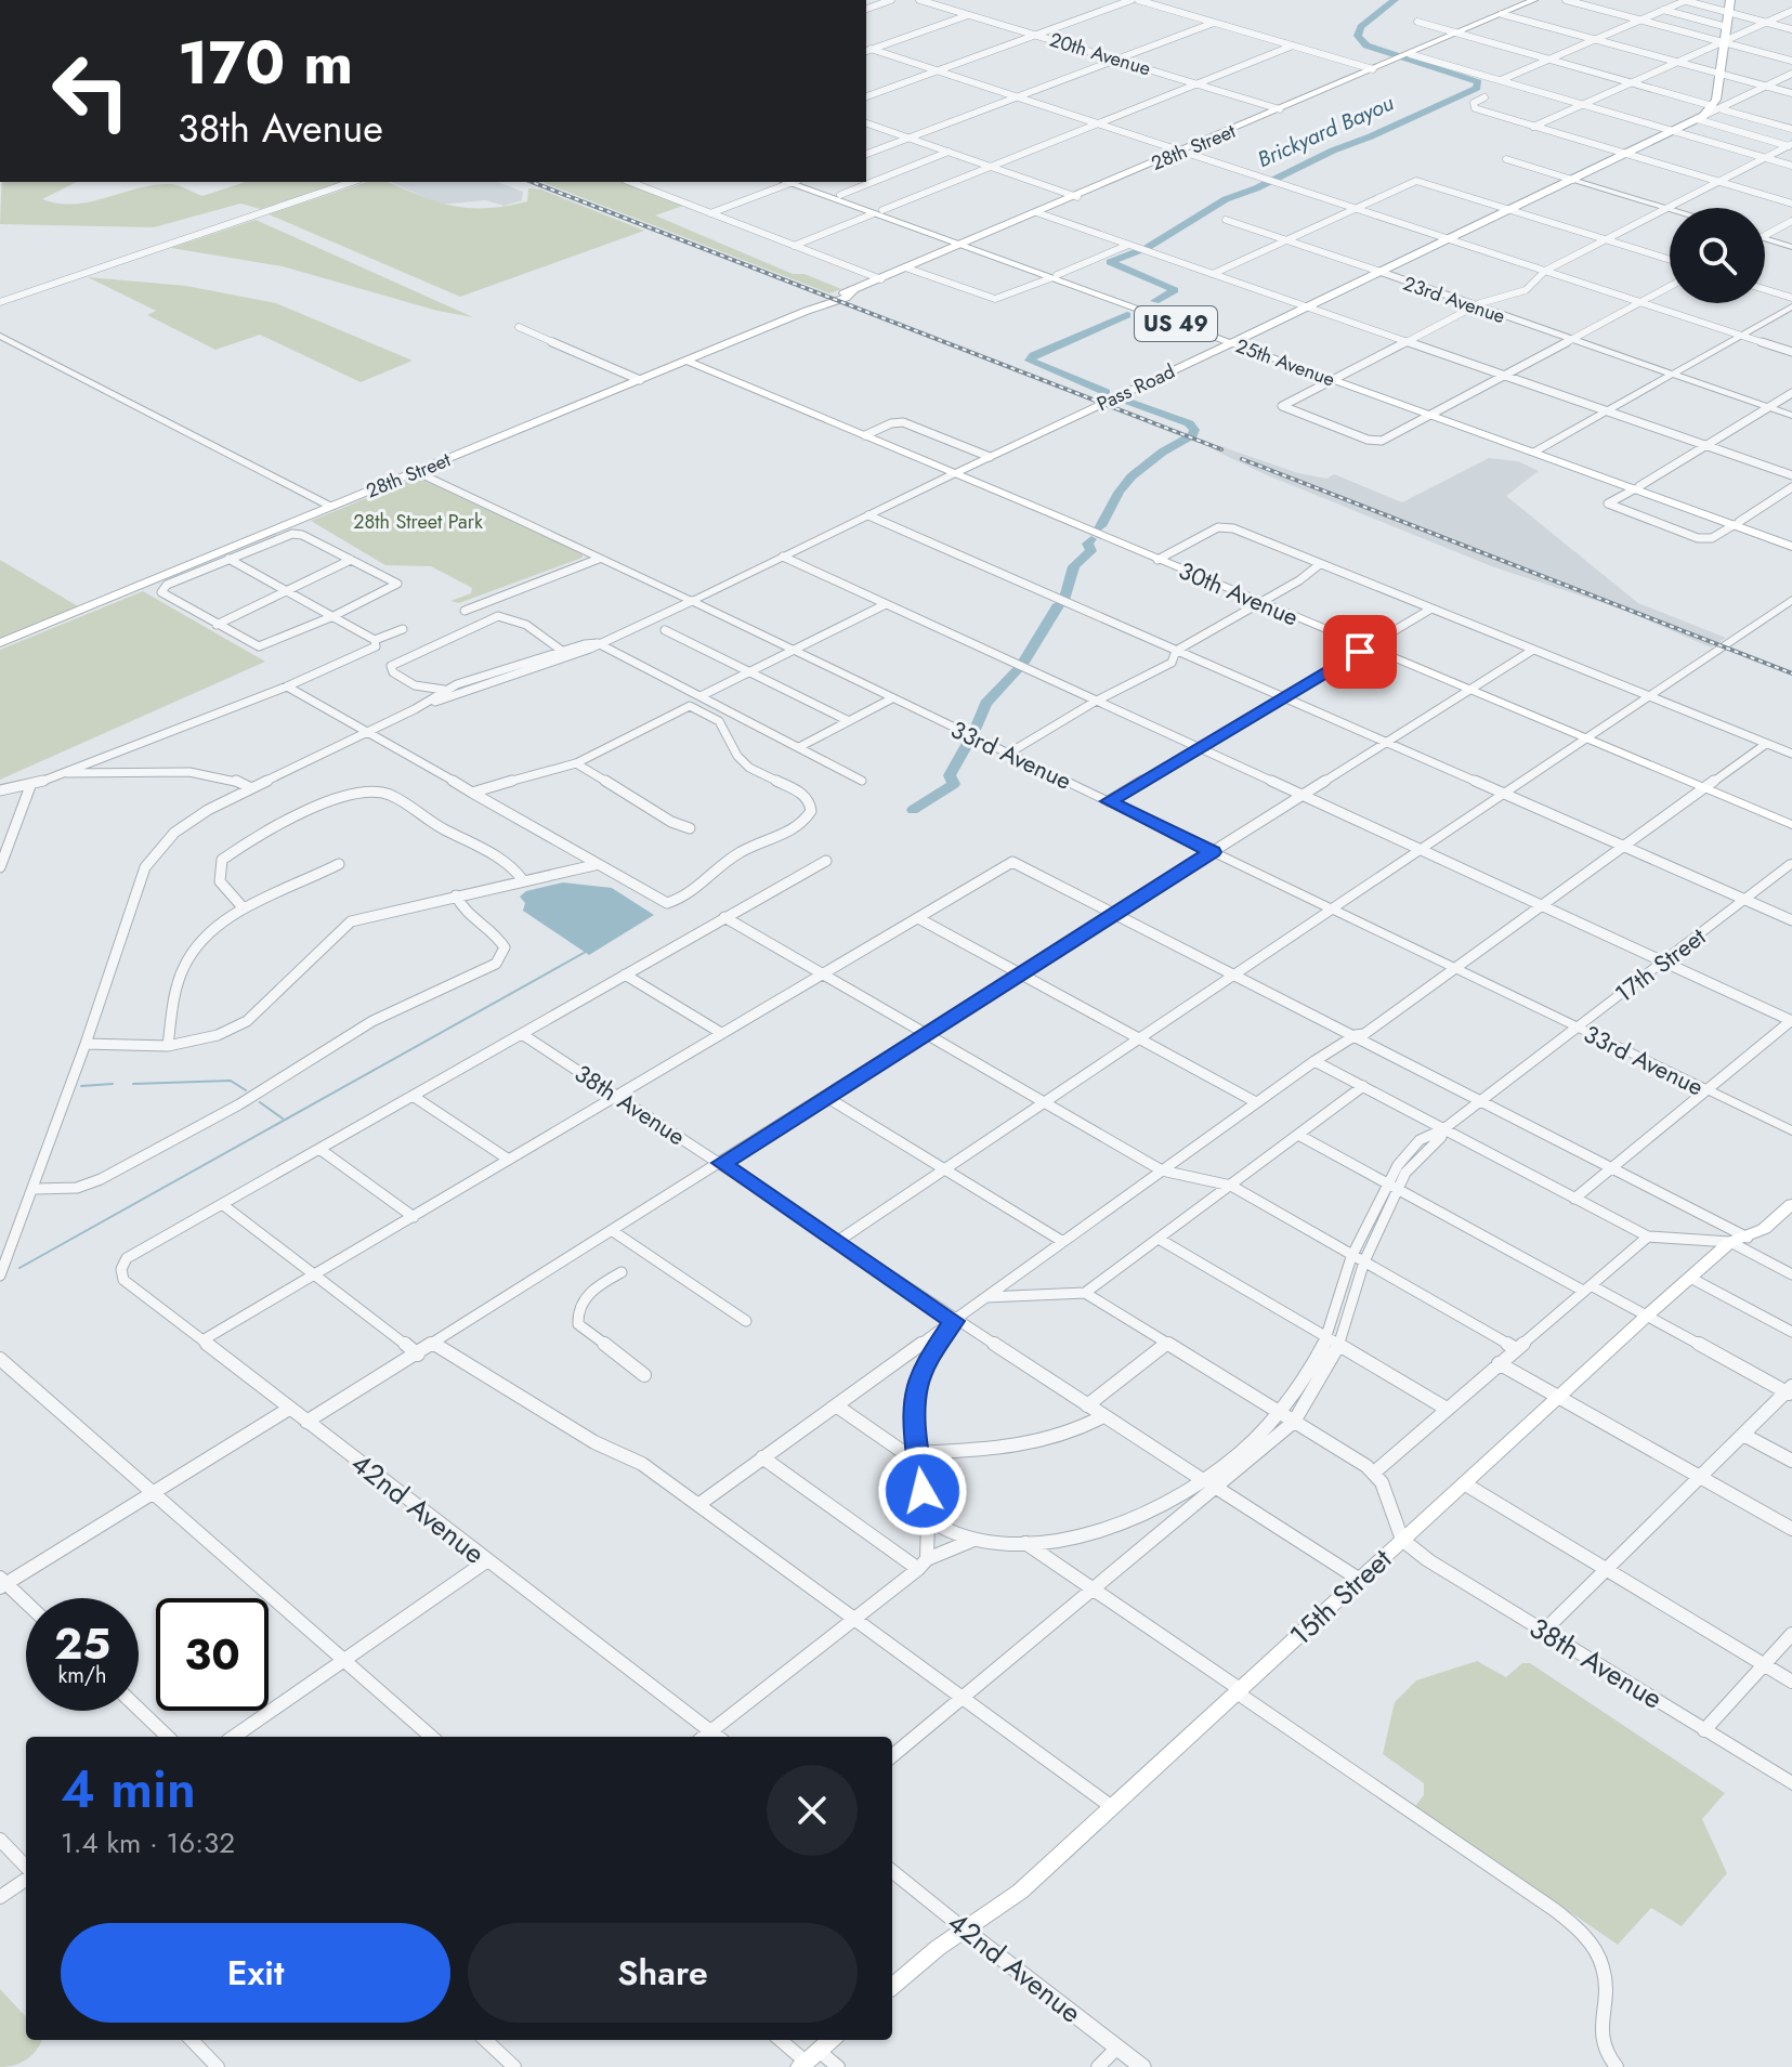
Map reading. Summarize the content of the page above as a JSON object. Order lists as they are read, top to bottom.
{
  "streets": {
    "main road": [
      "28th Street",
      "US 49",
      "25th Avenue",
      "Pass Road",
      "30th Avenue",
      "15th Street"
    ],
    "street": [
      "20th Avenue",
      "23rd Avenue",
      "33rd Avenue",
      "17th Street",
      "38th Avenue",
      "42nd Avenue"
    ]
  },
  "crossings": [
    ["20th Avenue", "28th Street"],
    ["28th Street", "25th Avenue"],
    ["28th Street", "30th Avenue"],
    ["28th Street", "33rd Avenue"],
    ["23rd Avenue", "Pass Road"],
    ["25th Avenue", "Pass Road"],
    ["Pass Road", "30th Avenue"],
    ["Pass Road", "33rd Avenue"],
    ["33rd Avenue", "17th Street"],
    ["38th Avenue", "15th Street"],
    ["42nd Avenue", "15th Street"]
  ],
  "water": ["Brickyard Bayou"],
  "parks": ["28th Street Park"],
  "page": {
    "turn": ["170 m", "38th Avenue"],
    "speed": "25 km/h",
    "limit": "30",
    "heading": ["4 min", "1.4 km · 16:32"],
    "buttons": ["Exit", "Share"]
  }
}
